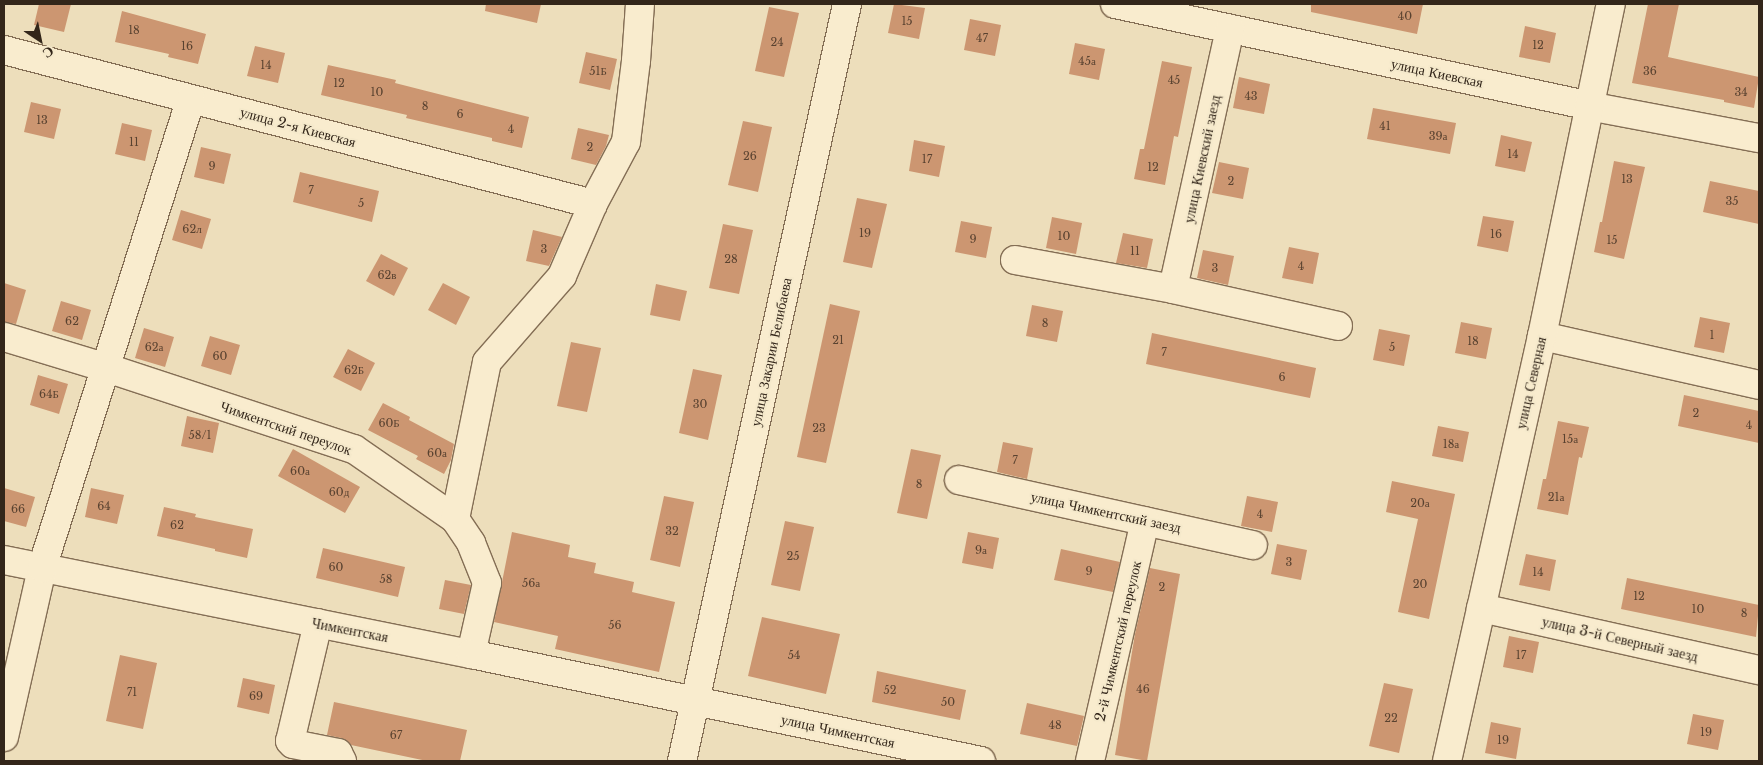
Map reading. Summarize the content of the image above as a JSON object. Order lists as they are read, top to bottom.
{
  "streets": {
    "street": [
      "улица Киевская",
      "улица 2-я Киевская",
      "улица Киевский заезд",
      "улица Закарии Белибаева",
      "улица Северная",
      "Чимкентский переулок",
      "улица Чимкентский заезд",
      "Чимкентская",
      "улица 3-й Северный заезд",
      "2-й Чимкентский переулок",
      "улица Чимкентская"
    ]
  },
  "crossings": [
    ["улица Киевская", "улица Киевский заезд"],
    ["улица Киевская", "улица Северная"],
    ["улица Закарии Белибаева", "Чимкентская"],
    ["улица Закарии Белибаева", "улица Чимкентская"],
    ["улица Северная", "улица 3-й Северный заезд"],
    ["Чимкентский переулок", "Чимкентская"],
    ["улица Чимкентский заезд", "2-й Чимкентский переулок"],
    ["Чимкентская", "улица Чимкентская"]
  ],
  "house_numbers": [
    "40",
    "15",
    "18",
    "47",
    "24",
    "12",
    "16",
    "45а",
    "14",
    "51Б",
    "36",
    "45",
    "12",
    "10",
    "34",
    "43",
    "8",
    "6",
    "13",
    "41",
    "4",
    "39а",
    "11",
    "2",
    "14",
    "26",
    "17",
    "9",
    "12",
    "13",
    "2",
    "7",
    "35",
    "5",
    "62л",
    "19",
    "16",
    "10",
    "9",
    "15",
    "3",
    "11",
    "28",
    "4",
    "3",
    "62в",
    "62",
    "8",
    "1",
    "21",
    "18",
    "62а",
    "5",
    "7",
    "60",
    "62Б",
    "6",
    "64Б",
    "30",
    "2",
    "60Б",
    "4",
    "23",
    "58/1",
    "15а",
    "18а",
    "60а",
    "7",
    "60а",
    "8",
    "60д",
    "21а",
    "20а",
    "64",
    "66",
    "4",
    "62",
    "32",
    "9а",
    "25",
    "3",
    "60",
    "9",
    "14",
    "58",
    "56а",
    "20",
    "2",
    "12",
    "10",
    "8",
    "56",
    "54",
    "17",
    "46",
    "52",
    "71",
    "69",
    "50",
    "22",
    "48",
    "19",
    "67",
    "19"
  ],
  "north": "bottom right"
}
